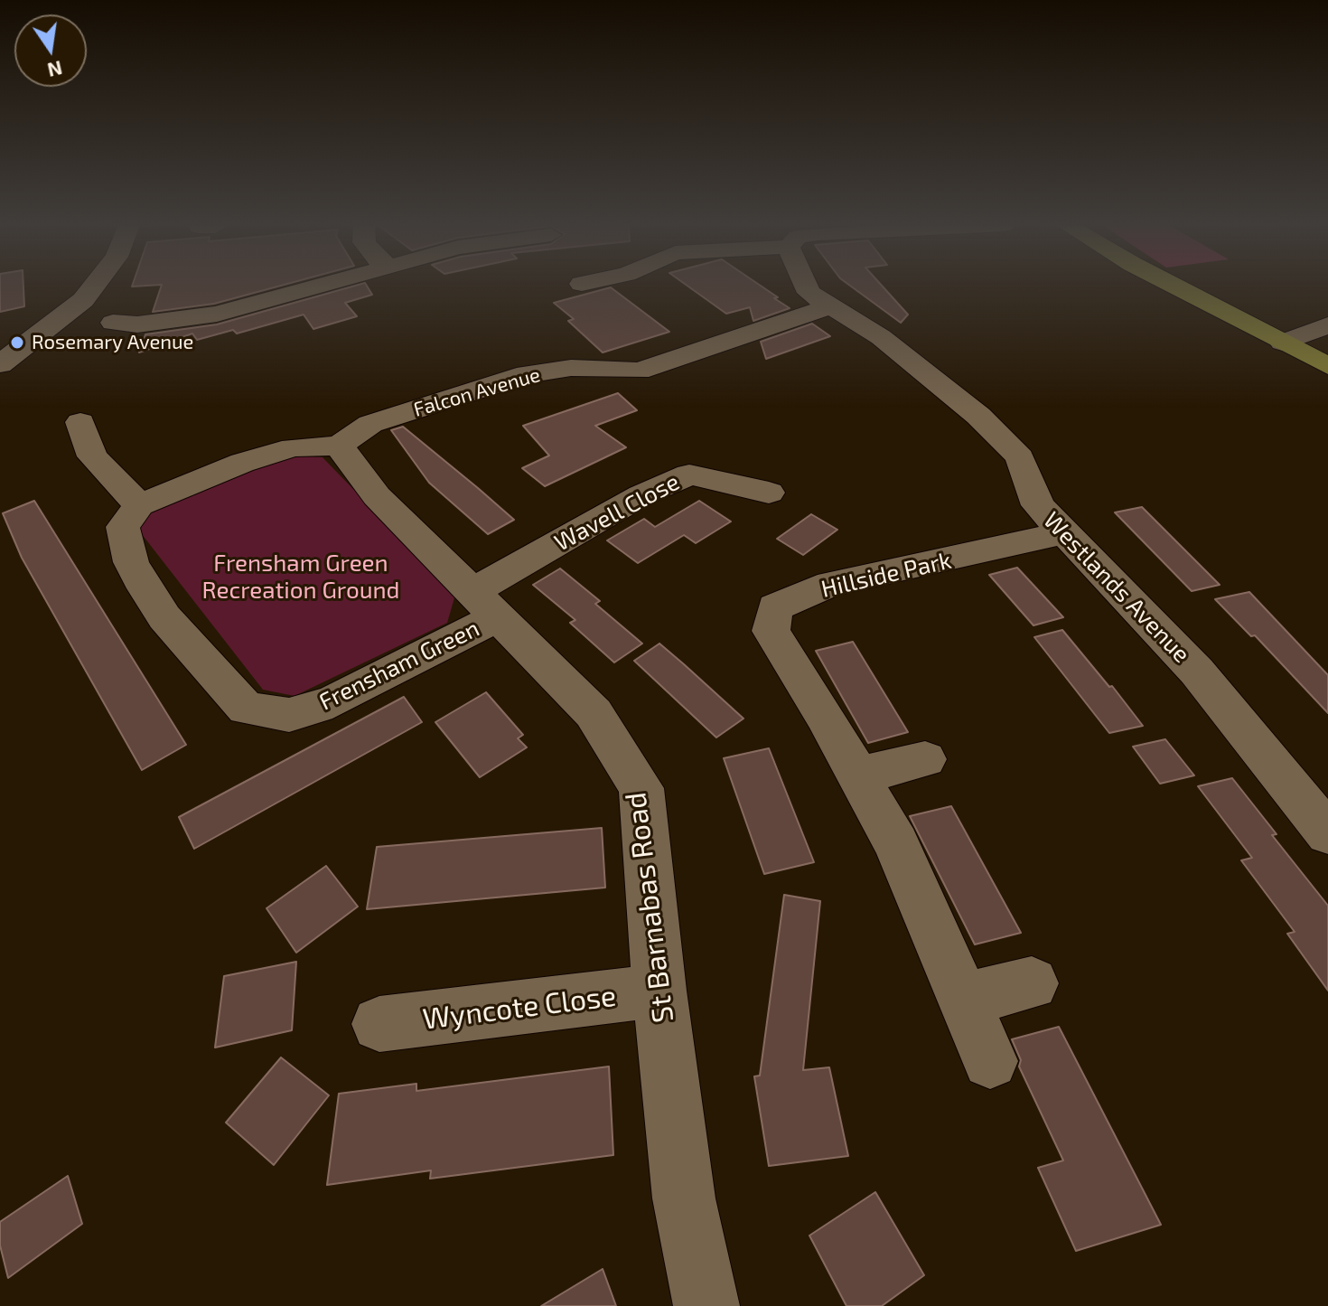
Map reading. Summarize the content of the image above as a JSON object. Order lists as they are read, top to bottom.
{
  "streets": {
    "street": [
      "Falcon Avenue",
      "Wavell Close",
      "Hillside Park",
      "Westlands Avenue",
      "Frensham Green",
      "St Barnabas Road",
      "Wyncote Close"
    ]
  },
  "crossings": [
    ["Falcon Avenue", "Westlands Avenue"],
    ["Falcon Avenue", "St Barnabas Road"],
    ["Wavell Close", "Frensham Green"],
    ["Wavell Close", "St Barnabas Road"],
    ["Hillside Park", "Westlands Avenue"],
    ["Frensham Green", "St Barnabas Road"],
    ["St Barnabas Road", "Wyncote Close"]
  ],
  "parks": ["Frensham Green Recreation Ground"],
  "places": ["Rosemary Avenue"],
  "north": "bottom"
}
